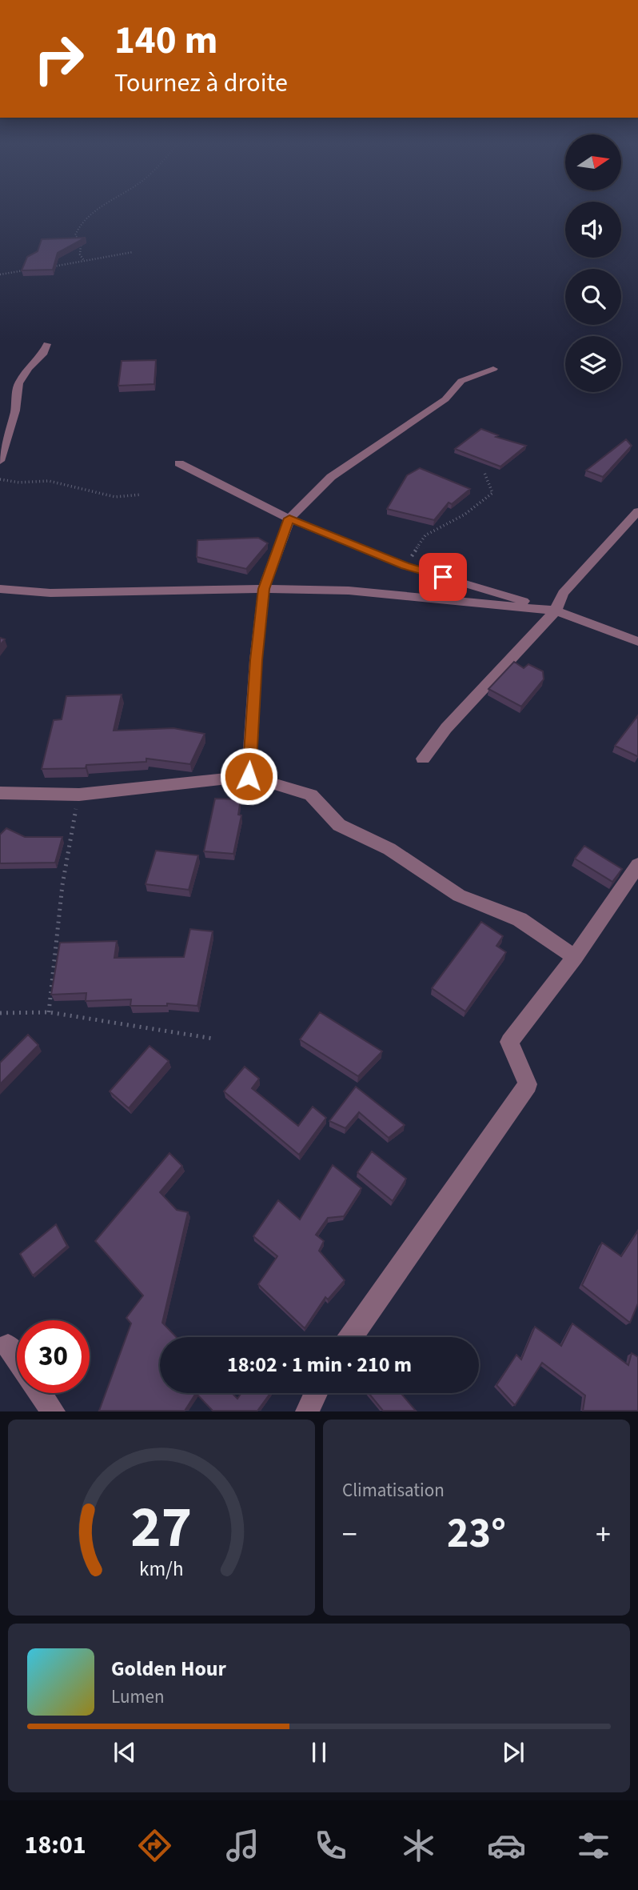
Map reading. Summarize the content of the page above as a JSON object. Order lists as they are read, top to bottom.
{
  "north": "right",
  "page": {
    "turn": ["140 m", "Tournez à droite"],
    "limit": "30",
    "trip": "18:02 · 1 min · 210 m",
    "tile": "Climatisation",
    "heat": ["−", "23°", "+"],
    "song": ["Golden Hour", "Lumen"],
    "tabs": "18:01",
    "gauge": ["27", "km/h"]
  }
}
